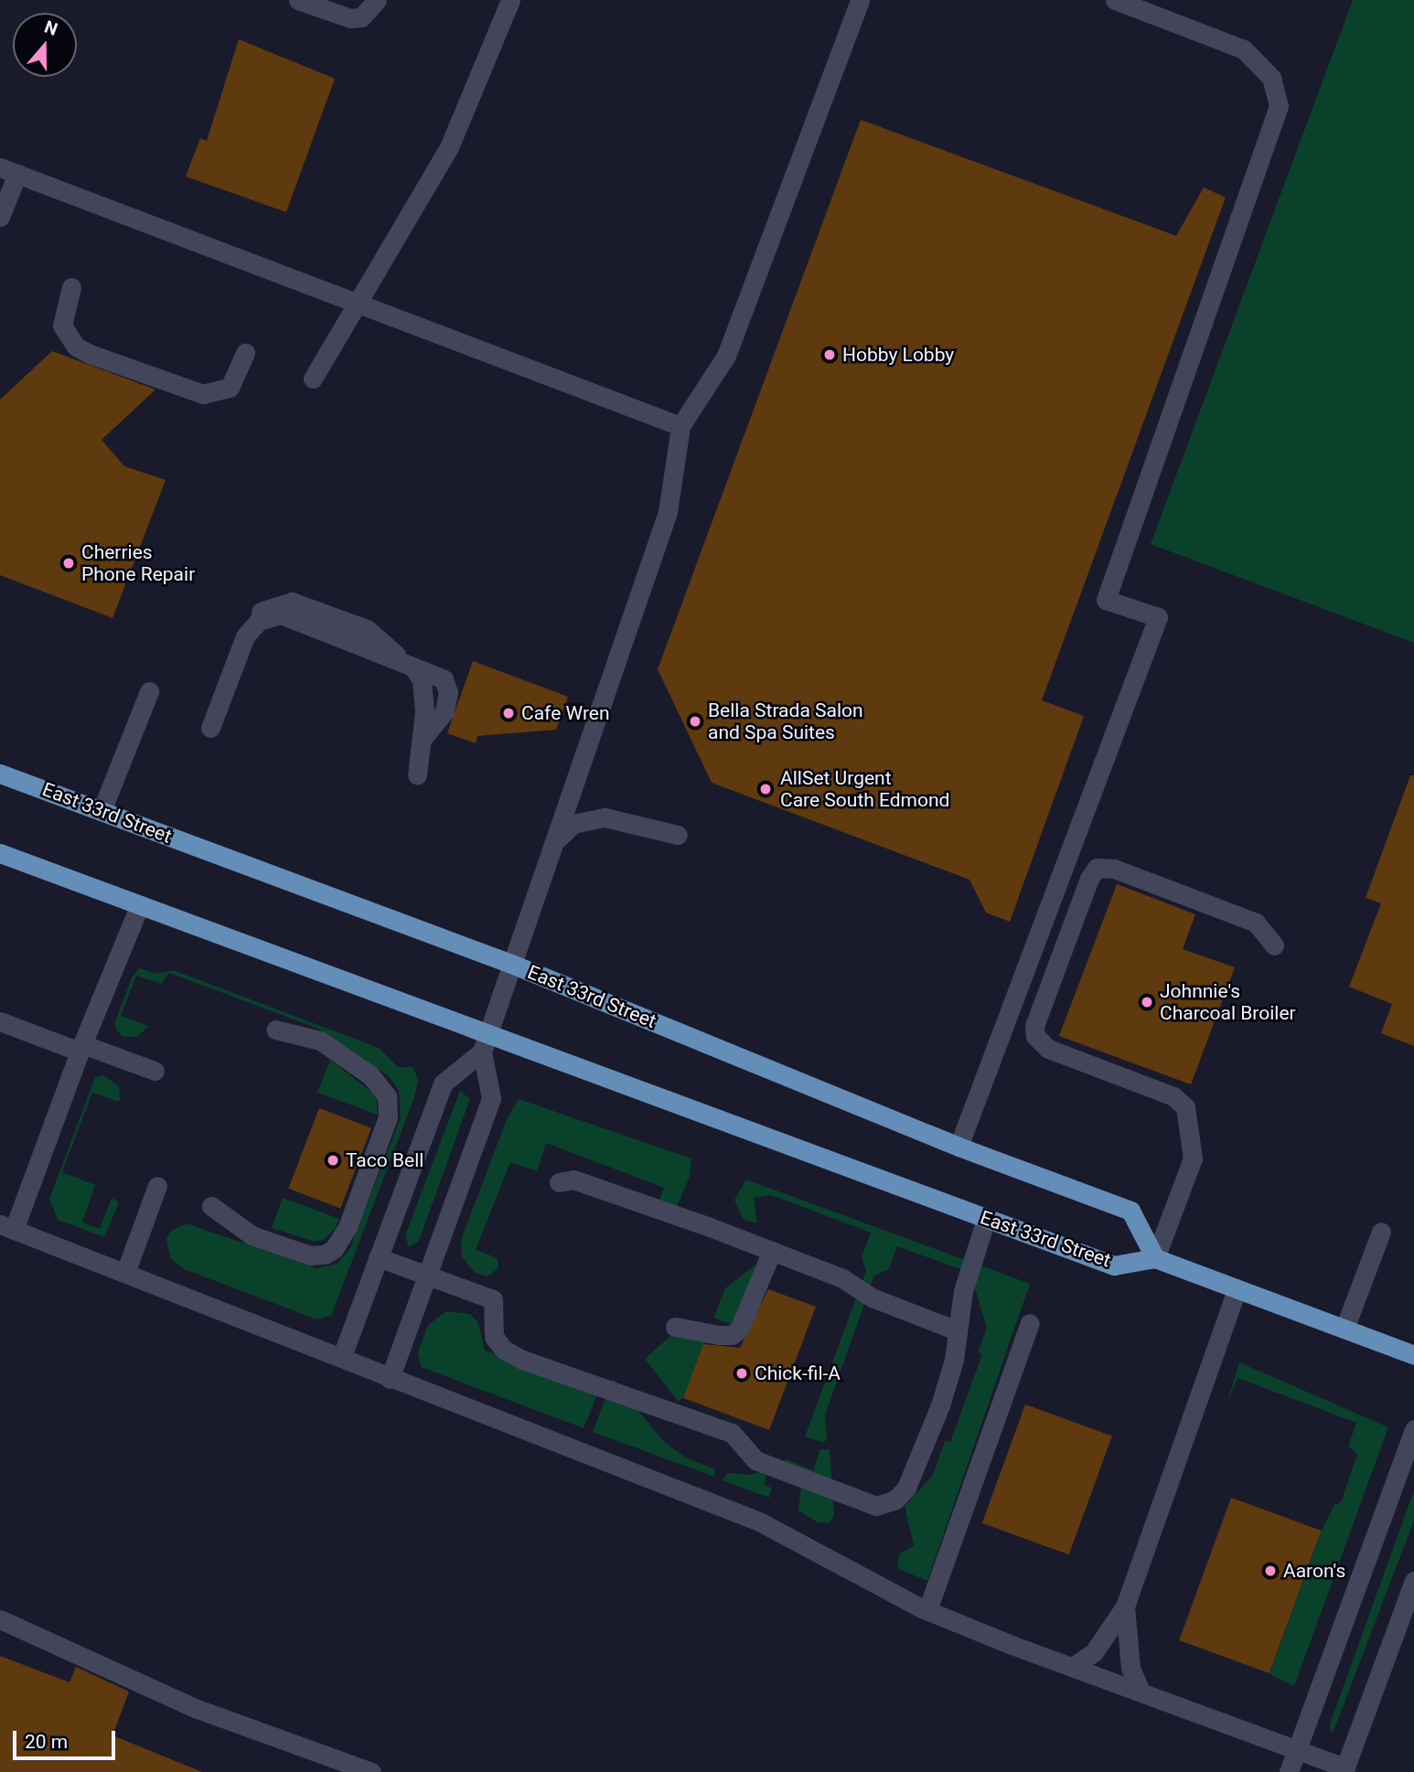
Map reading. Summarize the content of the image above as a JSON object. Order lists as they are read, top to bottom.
{
  "streets": {
    "main road": ["East 33rd Street"]
  },
  "places": [
    "Hobby Lobby",
    "Cherries Phone Repair",
    "Cafe Wren",
    "Bella Strada Salon and Spa Suites",
    "AllSet Urgent Care South Edmond",
    "Johnnie's Charcoal Broiler",
    "Taco Bell",
    "Chick-fil-A",
    "Aaron's"
  ],
  "scale_bar": "20 m",
  "north": "top"
}
